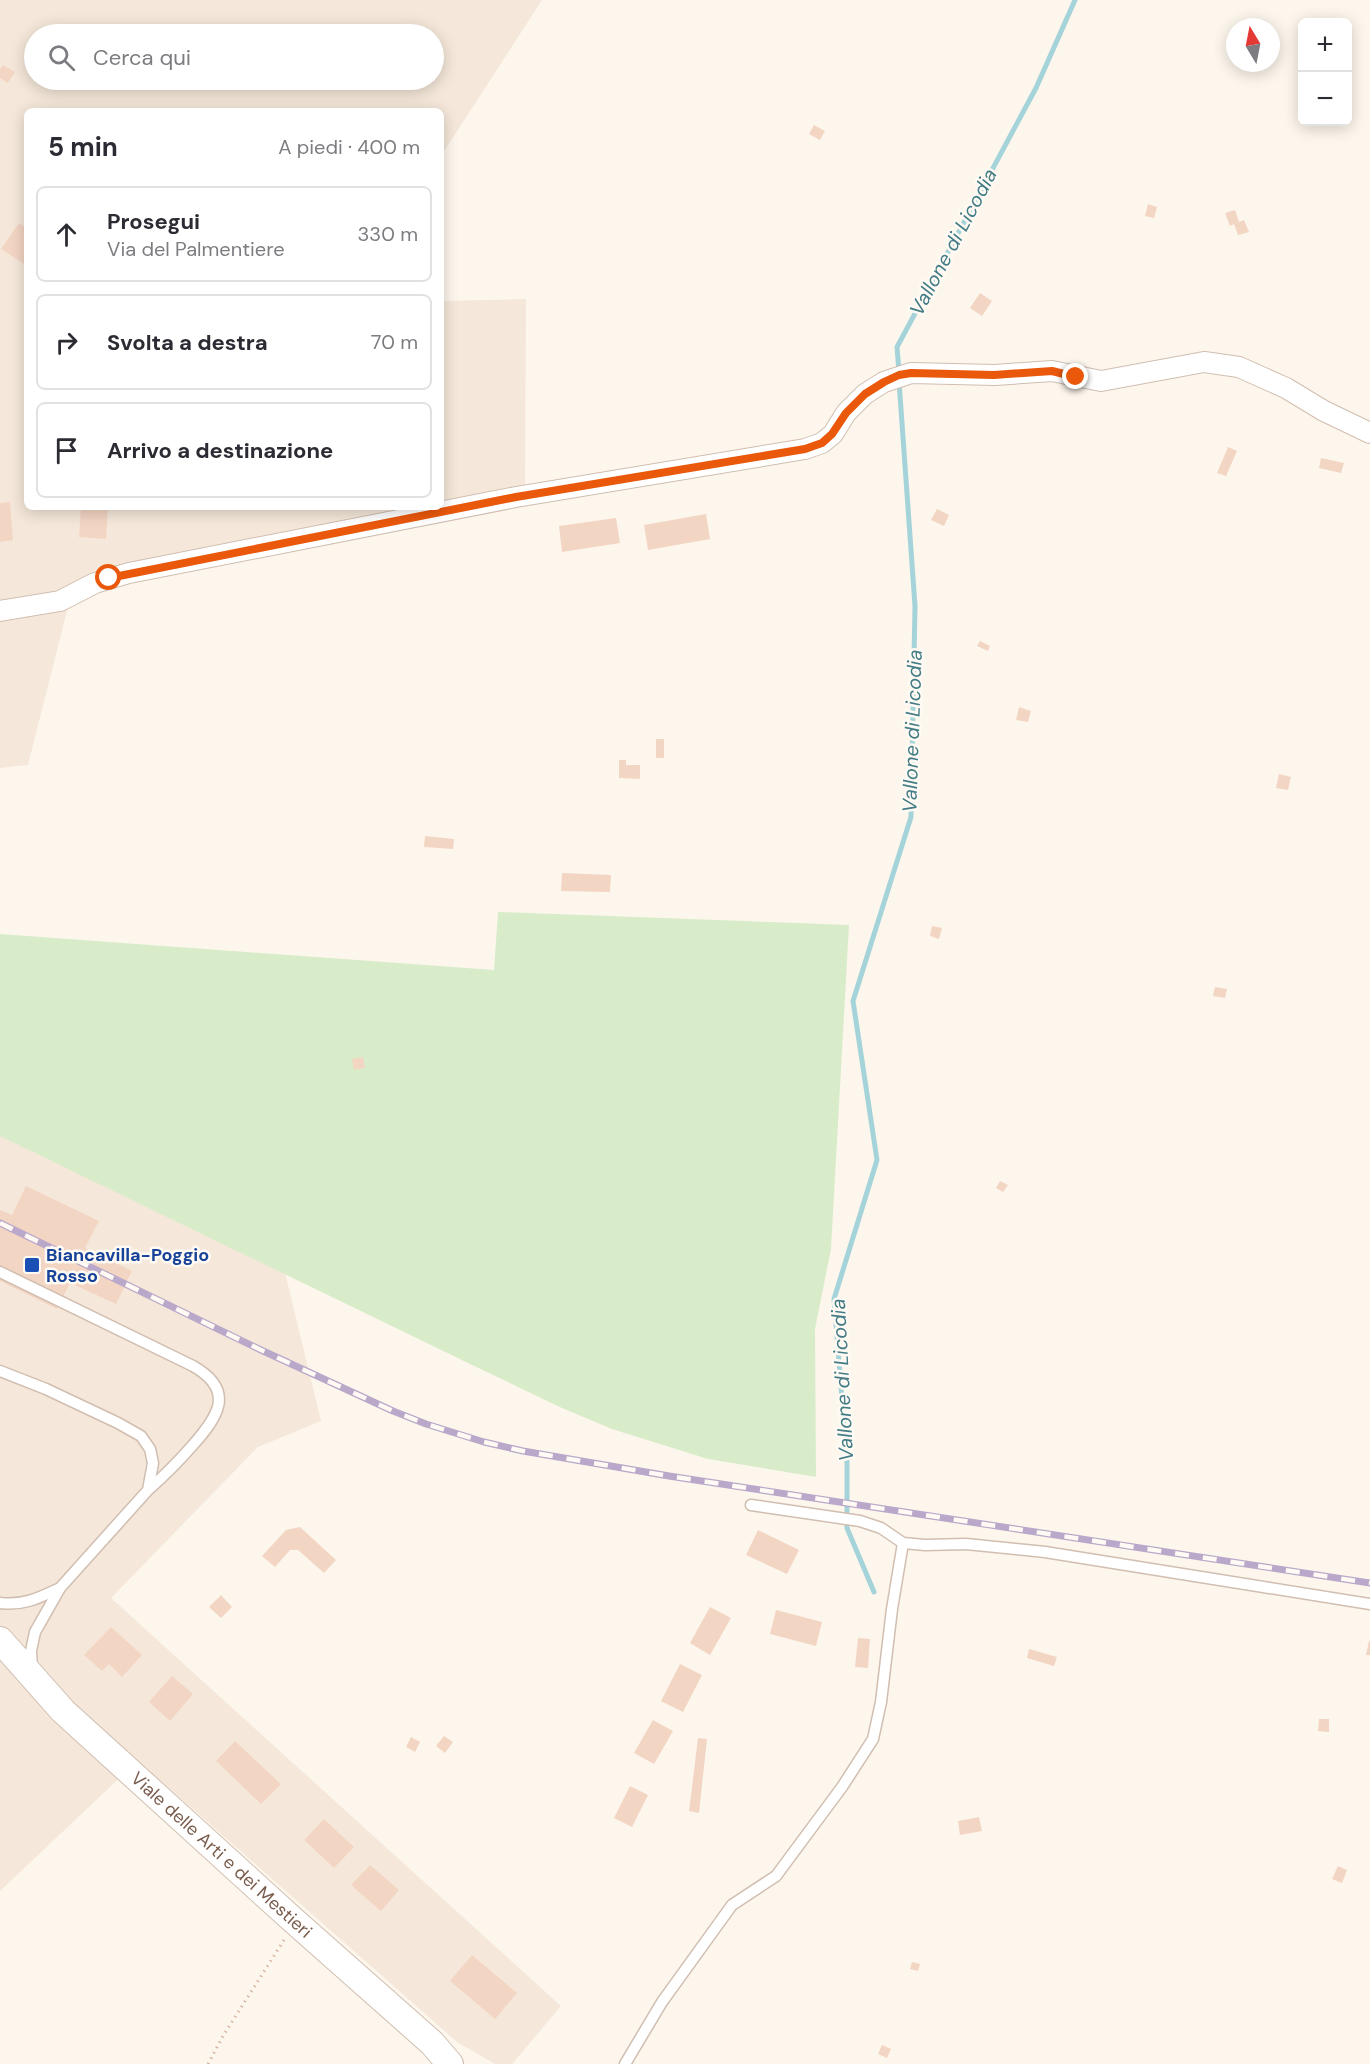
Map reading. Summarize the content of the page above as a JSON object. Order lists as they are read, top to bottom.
{
  "streets": {
    "street": ["Viale delle Arti e dei Mestieri"]
  },
  "water": ["Vallone di Licodia"],
  "places": {
    "transit": ["Biancavilla-Poggio Rosso"]
  },
  "north": "top",
  "page": {
    "map_buttons": ["+", "−"],
    "search": "Cerca qui",
    "heading": ["5 min", "A piedi · 400 m"],
    "list": [
      ["Prosegui", "Via del Palmentiere", "330 m"],
      ["Svolta a destra", "70 m"],
      "Arrivo a destinazione"
    ]
  }
}
